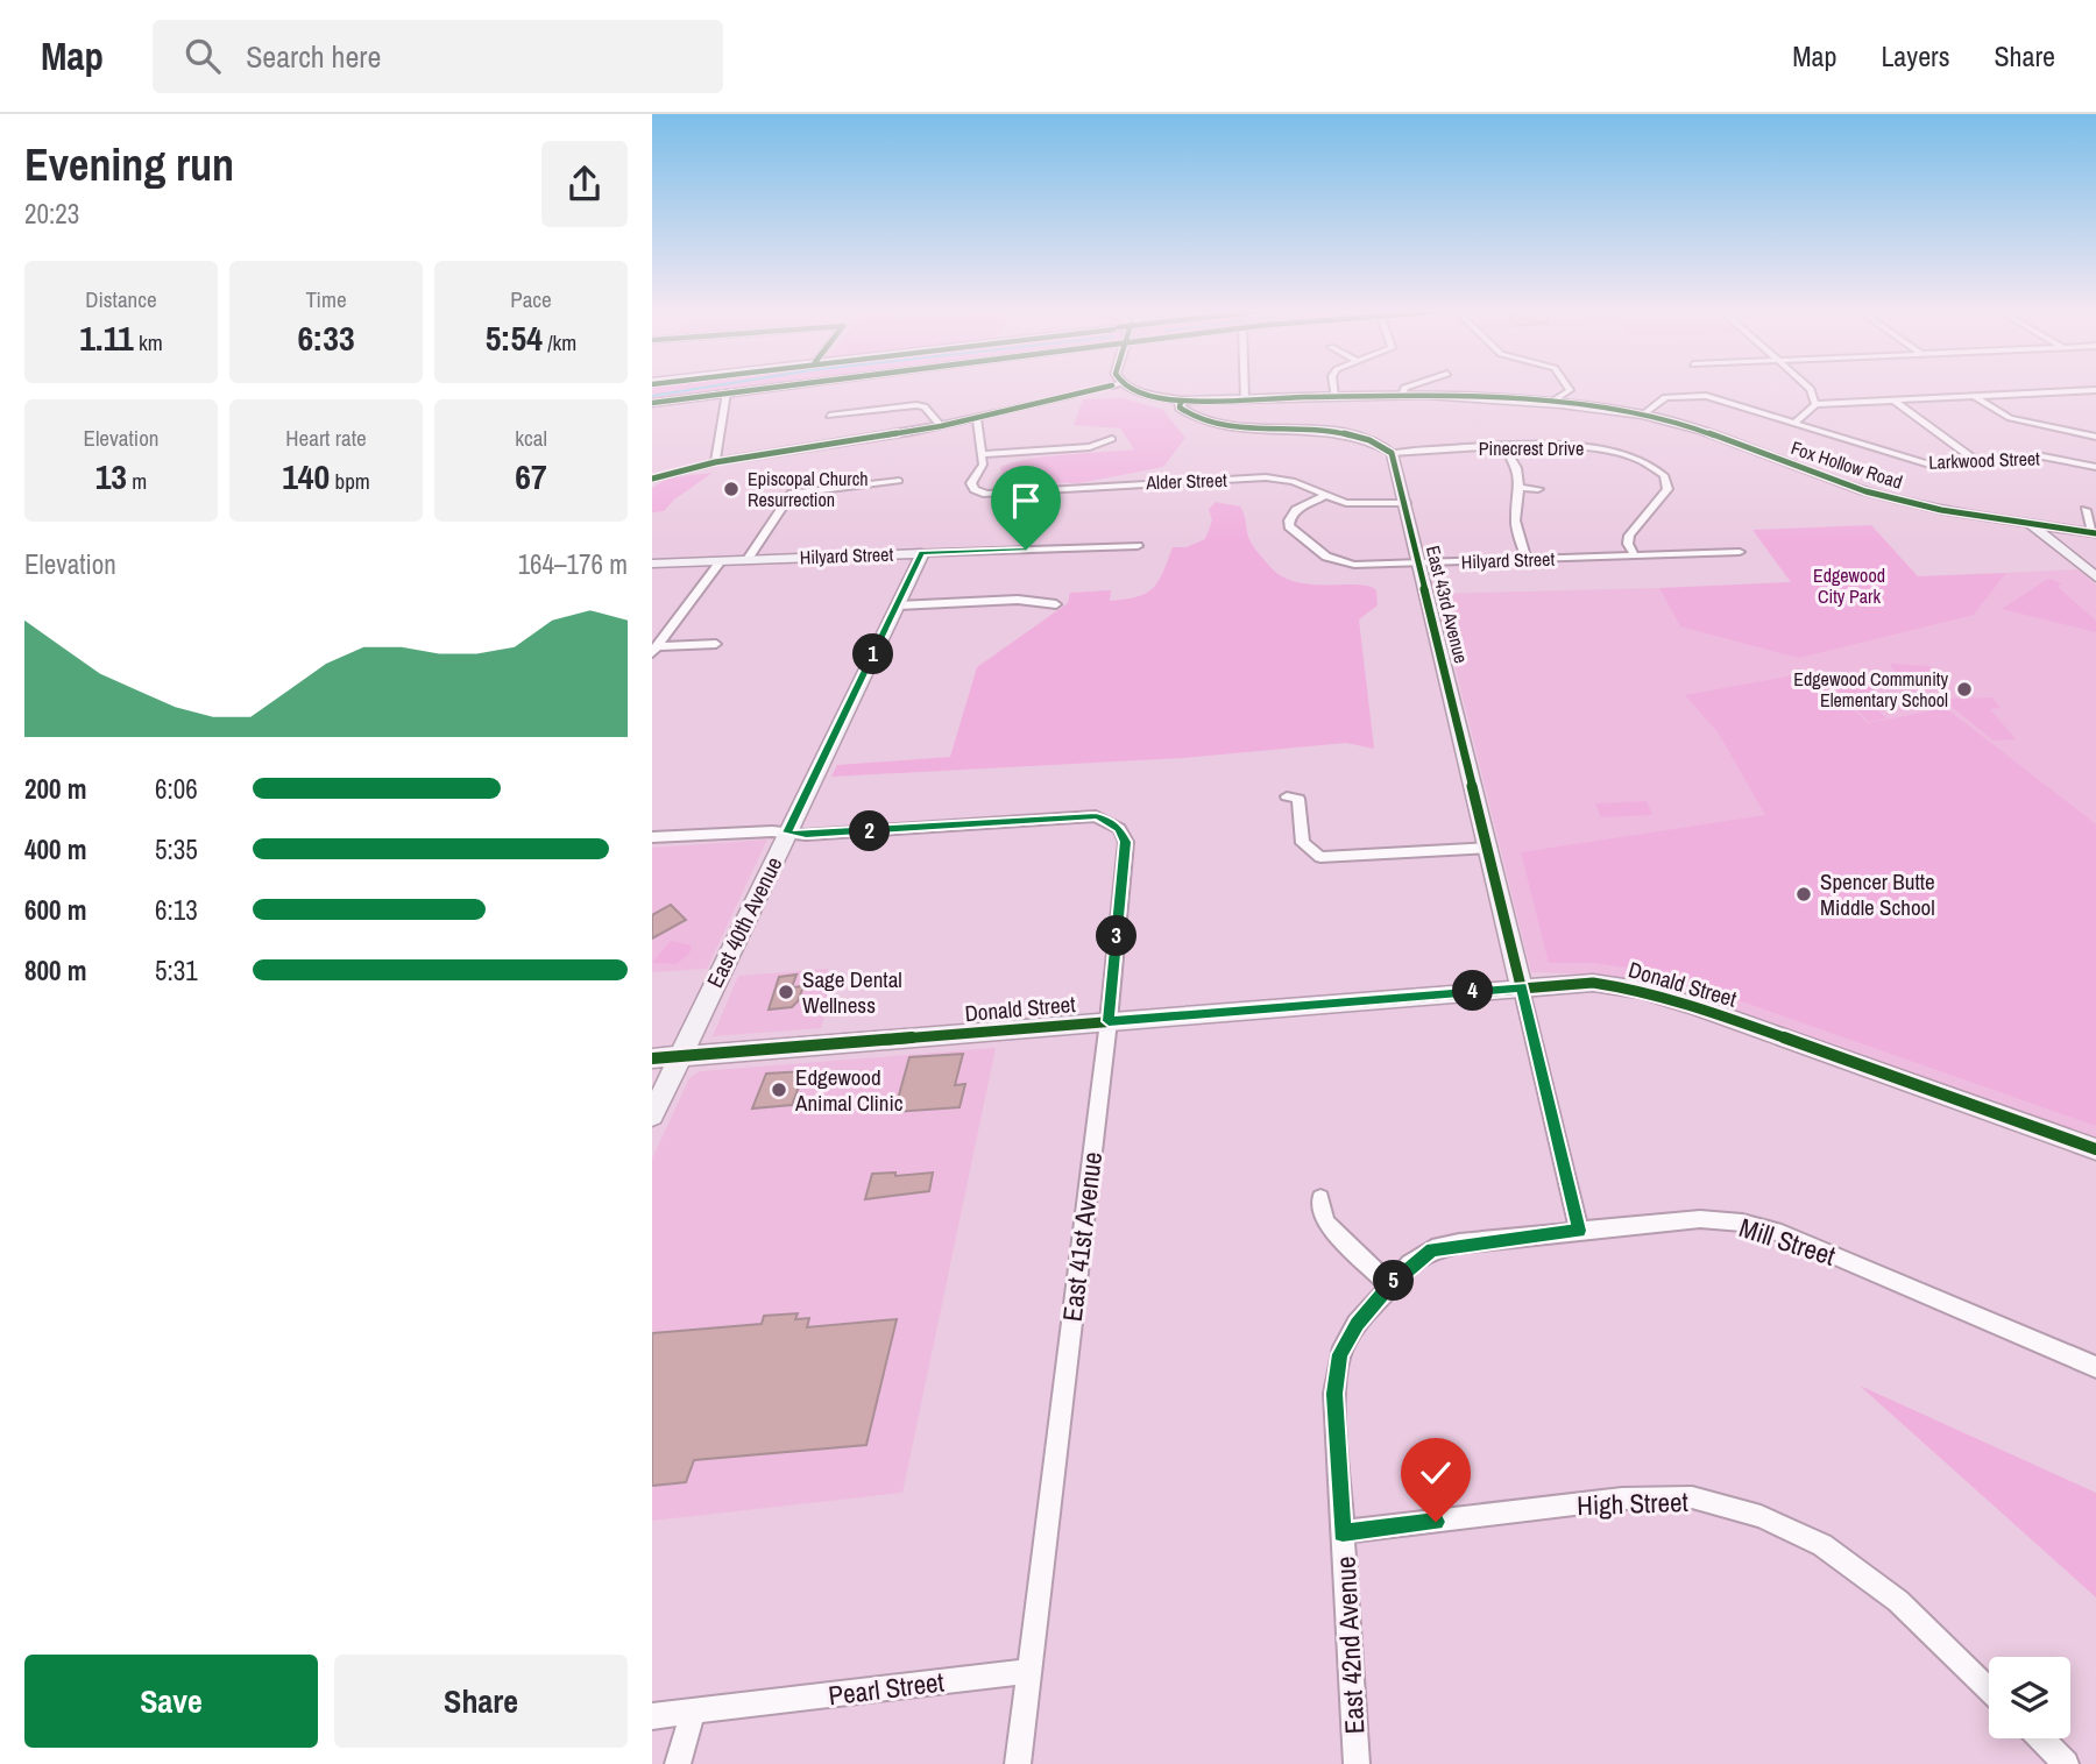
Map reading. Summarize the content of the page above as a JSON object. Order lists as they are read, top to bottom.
{
  "streets": {
    "street": [
      "Pinecrest Drive",
      "Larkwood Street",
      "Fox Hollow Road",
      "Alder Street",
      "Hilyard Street",
      "East 43rd Avenue",
      "East 40th Avenue",
      "Donald Street",
      "East 41st Avenue",
      "Mill Street",
      "High Street",
      "East 42nd Avenue",
      "Pearl Street"
    ]
  },
  "crossings": [
    ["Pinecrest Drive", "Hilyard Street"],
    ["Pinecrest Drive", "East 43rd Avenue"],
    ["Larkwood Street", "Fox Hollow Road"],
    ["Alder Street", "Hilyard Street"],
    ["Alder Street", "East 43rd Avenue"],
    ["Hilyard Street", "East 43rd Avenue"],
    ["Hilyard Street", "East 40th Avenue"],
    ["East 43rd Avenue", "Donald Street"],
    ["East 43rd Avenue", "Mill Street"],
    ["East 40th Avenue", "Donald Street"],
    ["East 40th Avenue", "East 41st Avenue"],
    ["Donald Street", "East 41st Avenue"],
    ["East 41st Avenue", "Pearl Street"],
    ["Mill Street", "East 42nd Avenue"],
    ["High Street", "East 42nd Avenue"]
  ],
  "parks": ["Edgewood City Park"],
  "places": [
    "Episcopal Church Resurrection",
    "Edgewood Community Elementary School",
    "Spencer Butte Middle School",
    "Sage Dental Wellness",
    "Edgewood Animal Clinic"
  ],
  "page": {
    "header": "Map",
    "search": "Search here",
    "nav": ["Map", "Layers", "Share"],
    "heading": ["Evening run", "20:23"],
    "stats": [
      ["Distance", "1.11 km"],
      ["Time", "6:33"],
      ["Pace", "5:54 /km"],
      ["Elevation", "13 m"],
      ["Heart rate", "140 bpm"],
      ["kcal", "67"]
    ],
    "chart": ["Elevation", "164–176 m"],
    "pins": [
      "1",
      "2",
      "3",
      "4",
      "5"
    ],
    "list": [
      {
        "name": "200 m",
        "note": "6:06"
      },
      {
        "name": "400 m",
        "note": "5:35"
      },
      {
        "name": "600 m",
        "note": "6:13"
      },
      {
        "name": "800 m",
        "note": "5:31"
      }
    ],
    "buttons": ["Save", "Share"]
  }
}
